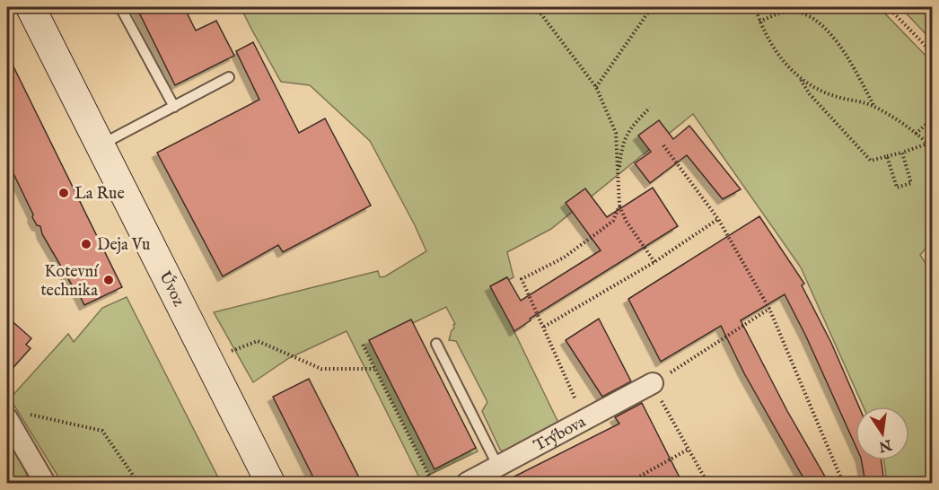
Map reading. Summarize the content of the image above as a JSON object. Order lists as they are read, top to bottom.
{
  "streets": {
    "main road": ["Úvoz"],
    "street": ["Trýbova"]
  },
  "places": ["La Rue", "Deja Vu", "Kotevní technika"],
  "north": "bottom"
}
